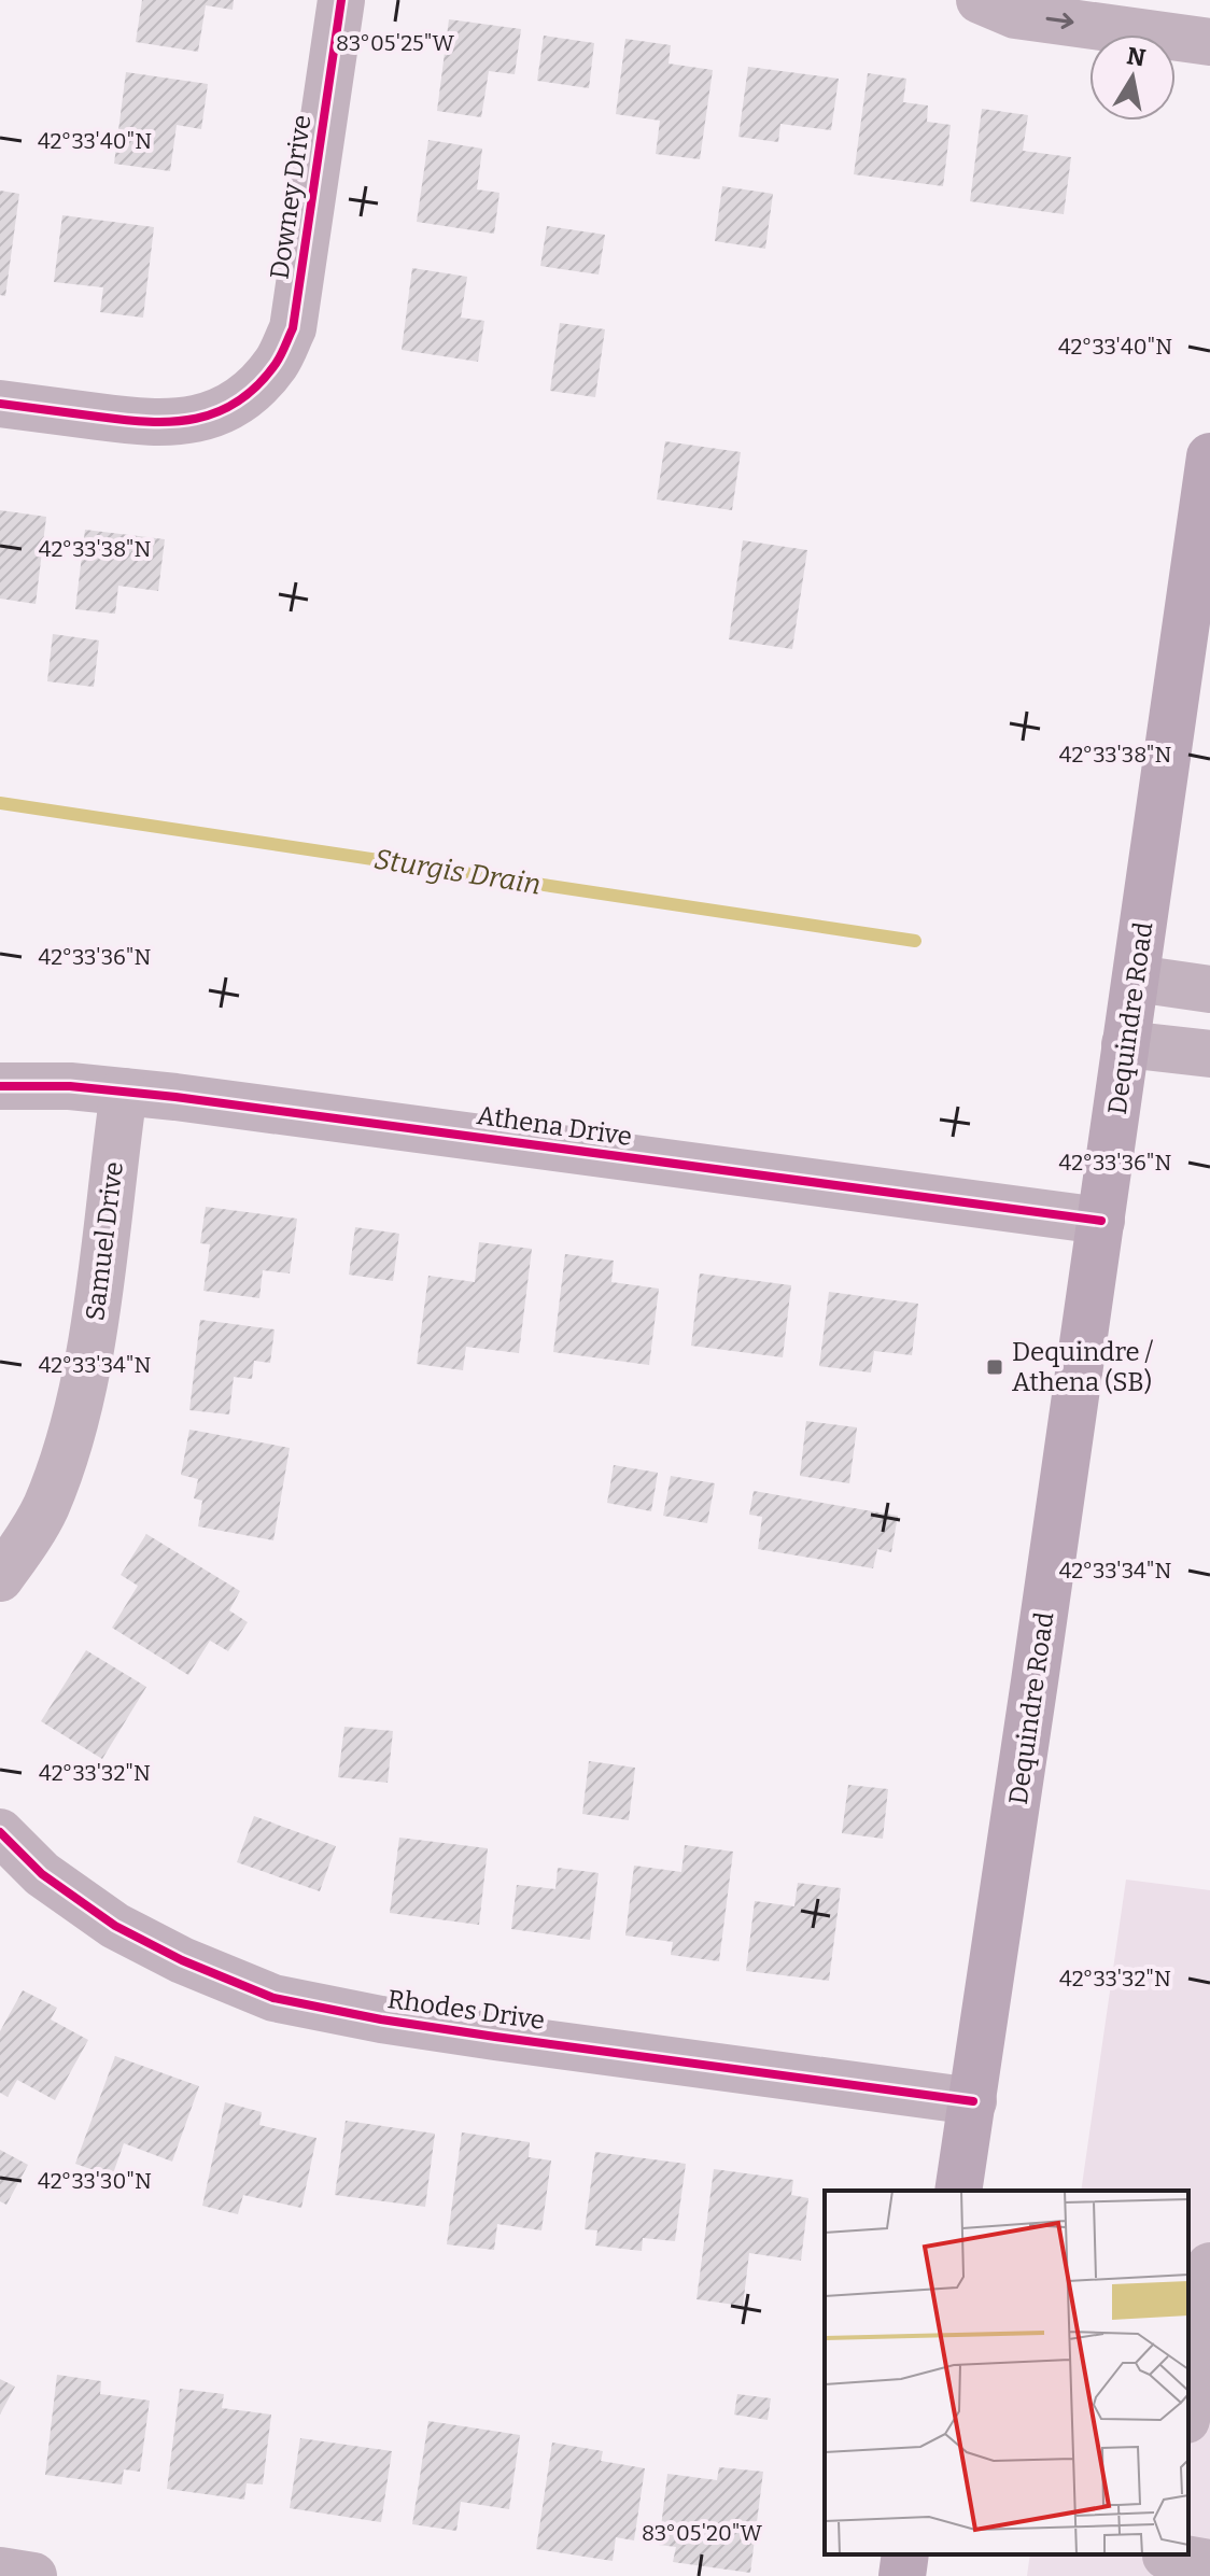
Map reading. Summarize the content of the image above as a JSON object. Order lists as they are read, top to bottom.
{
  "streets": {
    "main road": ["Dequindre Road"],
    "street": [
      "Downey Drive",
      "Athena Drive",
      "Samuel Drive",
      "Rhodes Drive"
    ]
  },
  "crossings": [
    ["Dequindre Road", "Athena Drive"],
    ["Dequindre Road", "Rhodes Drive"],
    ["Athena Drive", "Samuel Drive"]
  ],
  "water": ["Sturgis Drain"],
  "places": {
    "transit": ["Dequindre / Athena (SB)"]
  },
  "north": "top",
  "coordinates": [
    "83°05'25\"W",
    "42°33'40\"N",
    "42°33'38\"N",
    "42°33'36\"N",
    "42°33'34\"N",
    "42°33'32\"N",
    "42°33'30\"N",
    "83°05'20\"W"
  ]
}
